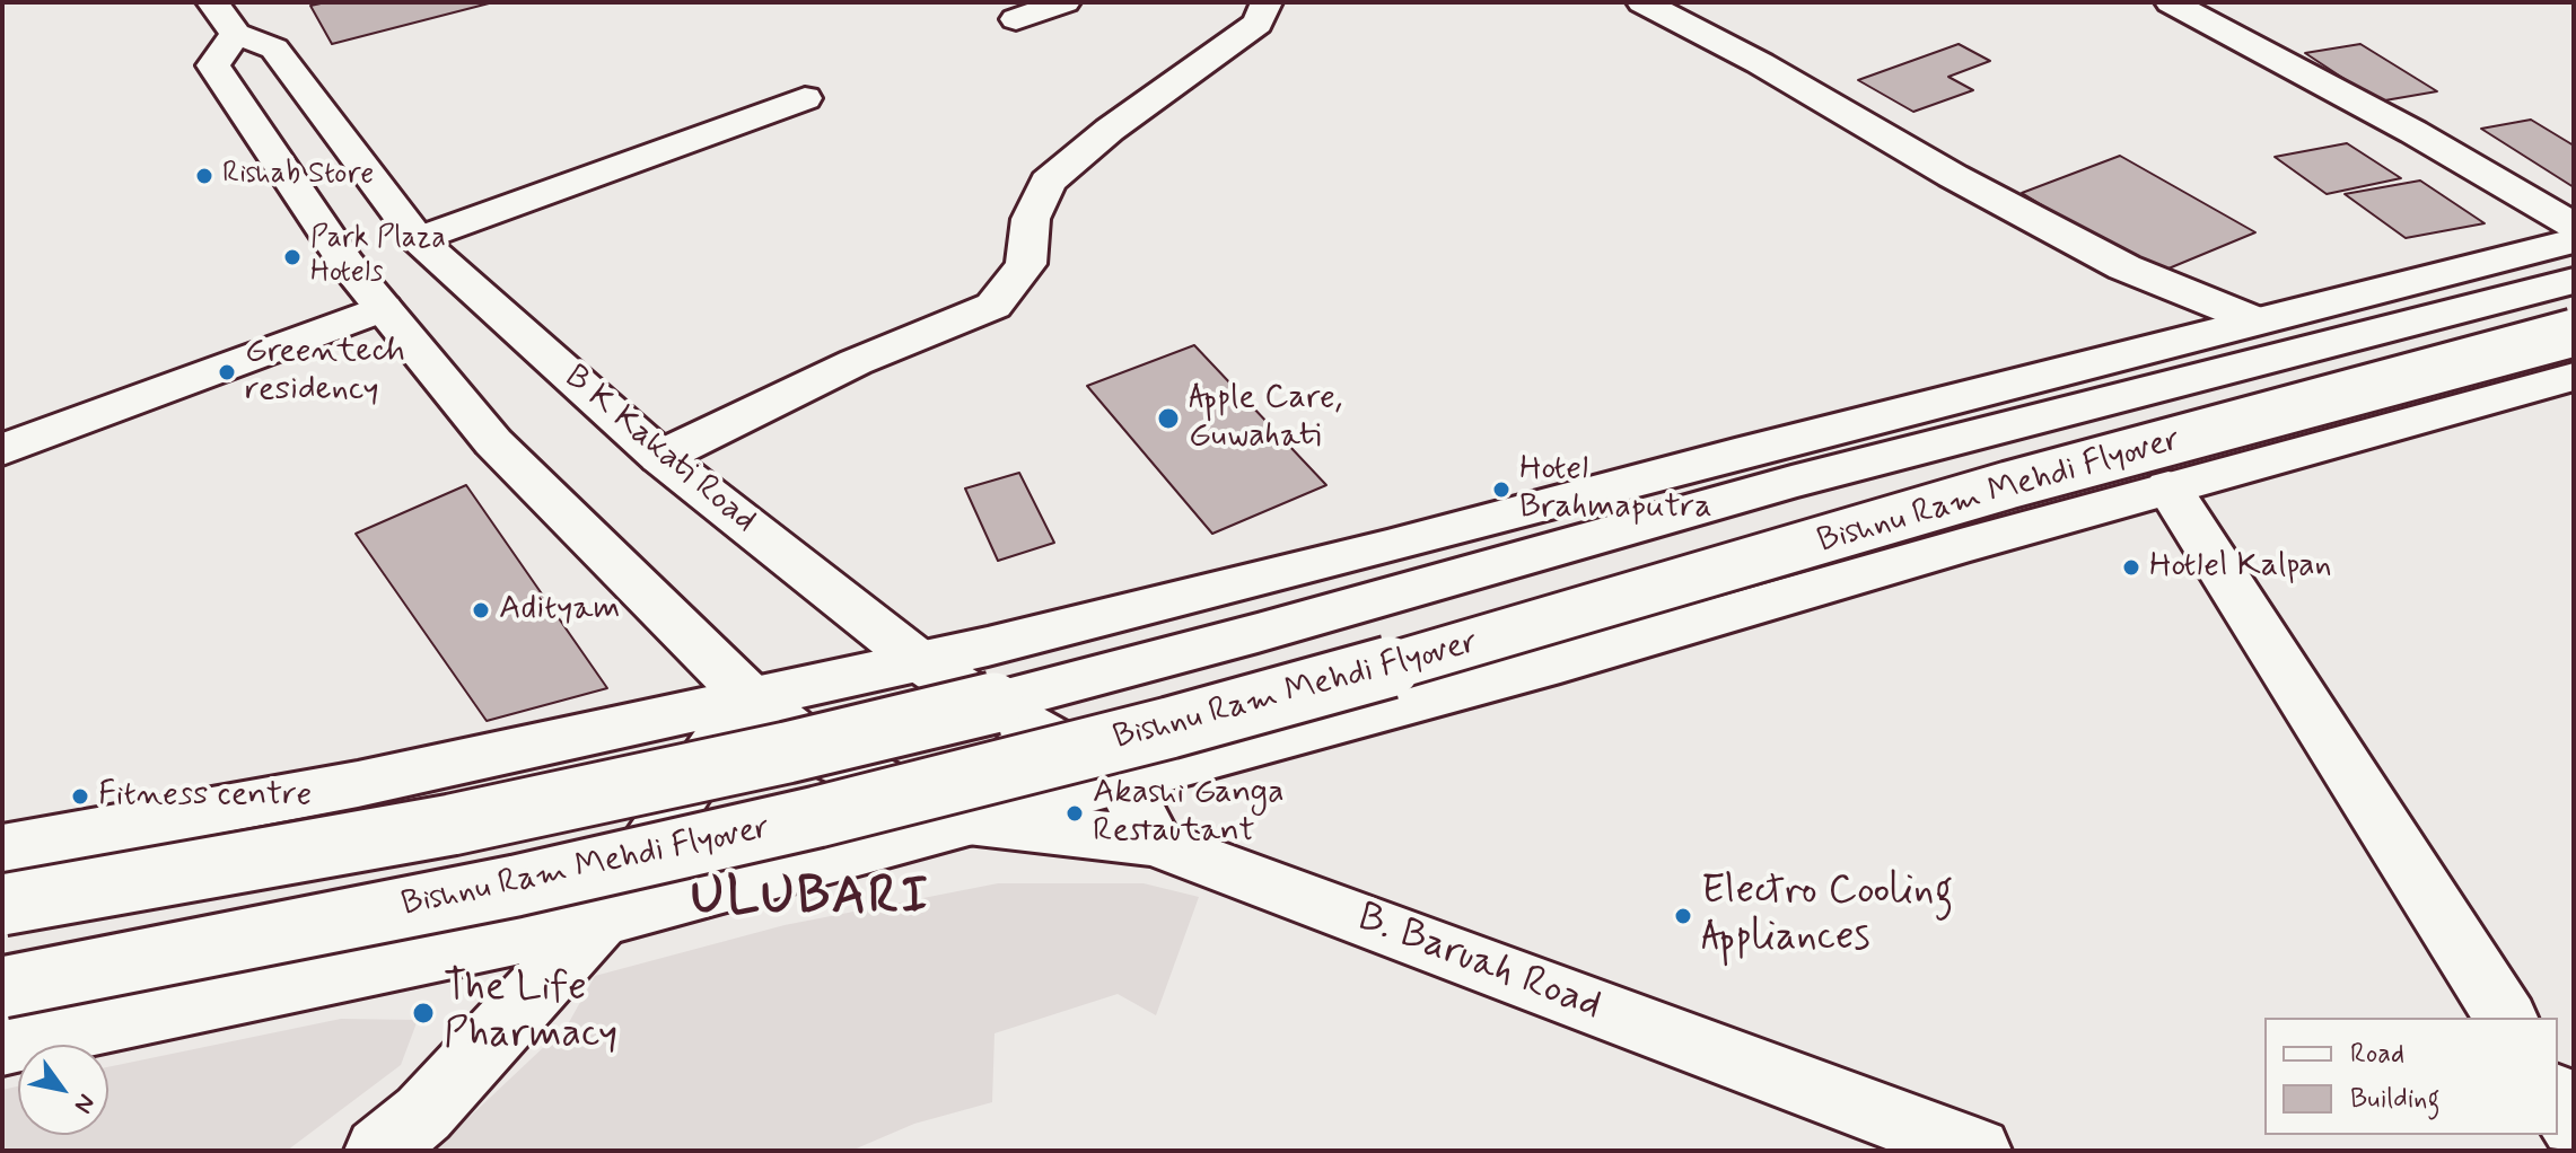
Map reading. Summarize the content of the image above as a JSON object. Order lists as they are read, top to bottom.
{
  "streets": {
    "street": ["B K Kakati Road", "Bishnu Ram Mehdi Flyover", "B. Baruah Road"]
  },
  "districts": ["ULUBARI"],
  "places": [
    "Rishab Store",
    "Park Plaza Hotels",
    "Greentech residency",
    "Apple Care, Guwahati",
    "Hotel Brahmaputra",
    "Hotlel Kalpan",
    "Adityam",
    "Fitness centre",
    "Akashi Ganga Restautant",
    "Electro Cooling Appliances",
    "The Life Pharmacy"
  ],
  "legend": ["Road", "Building"],
  "north": "bottom right"
}
